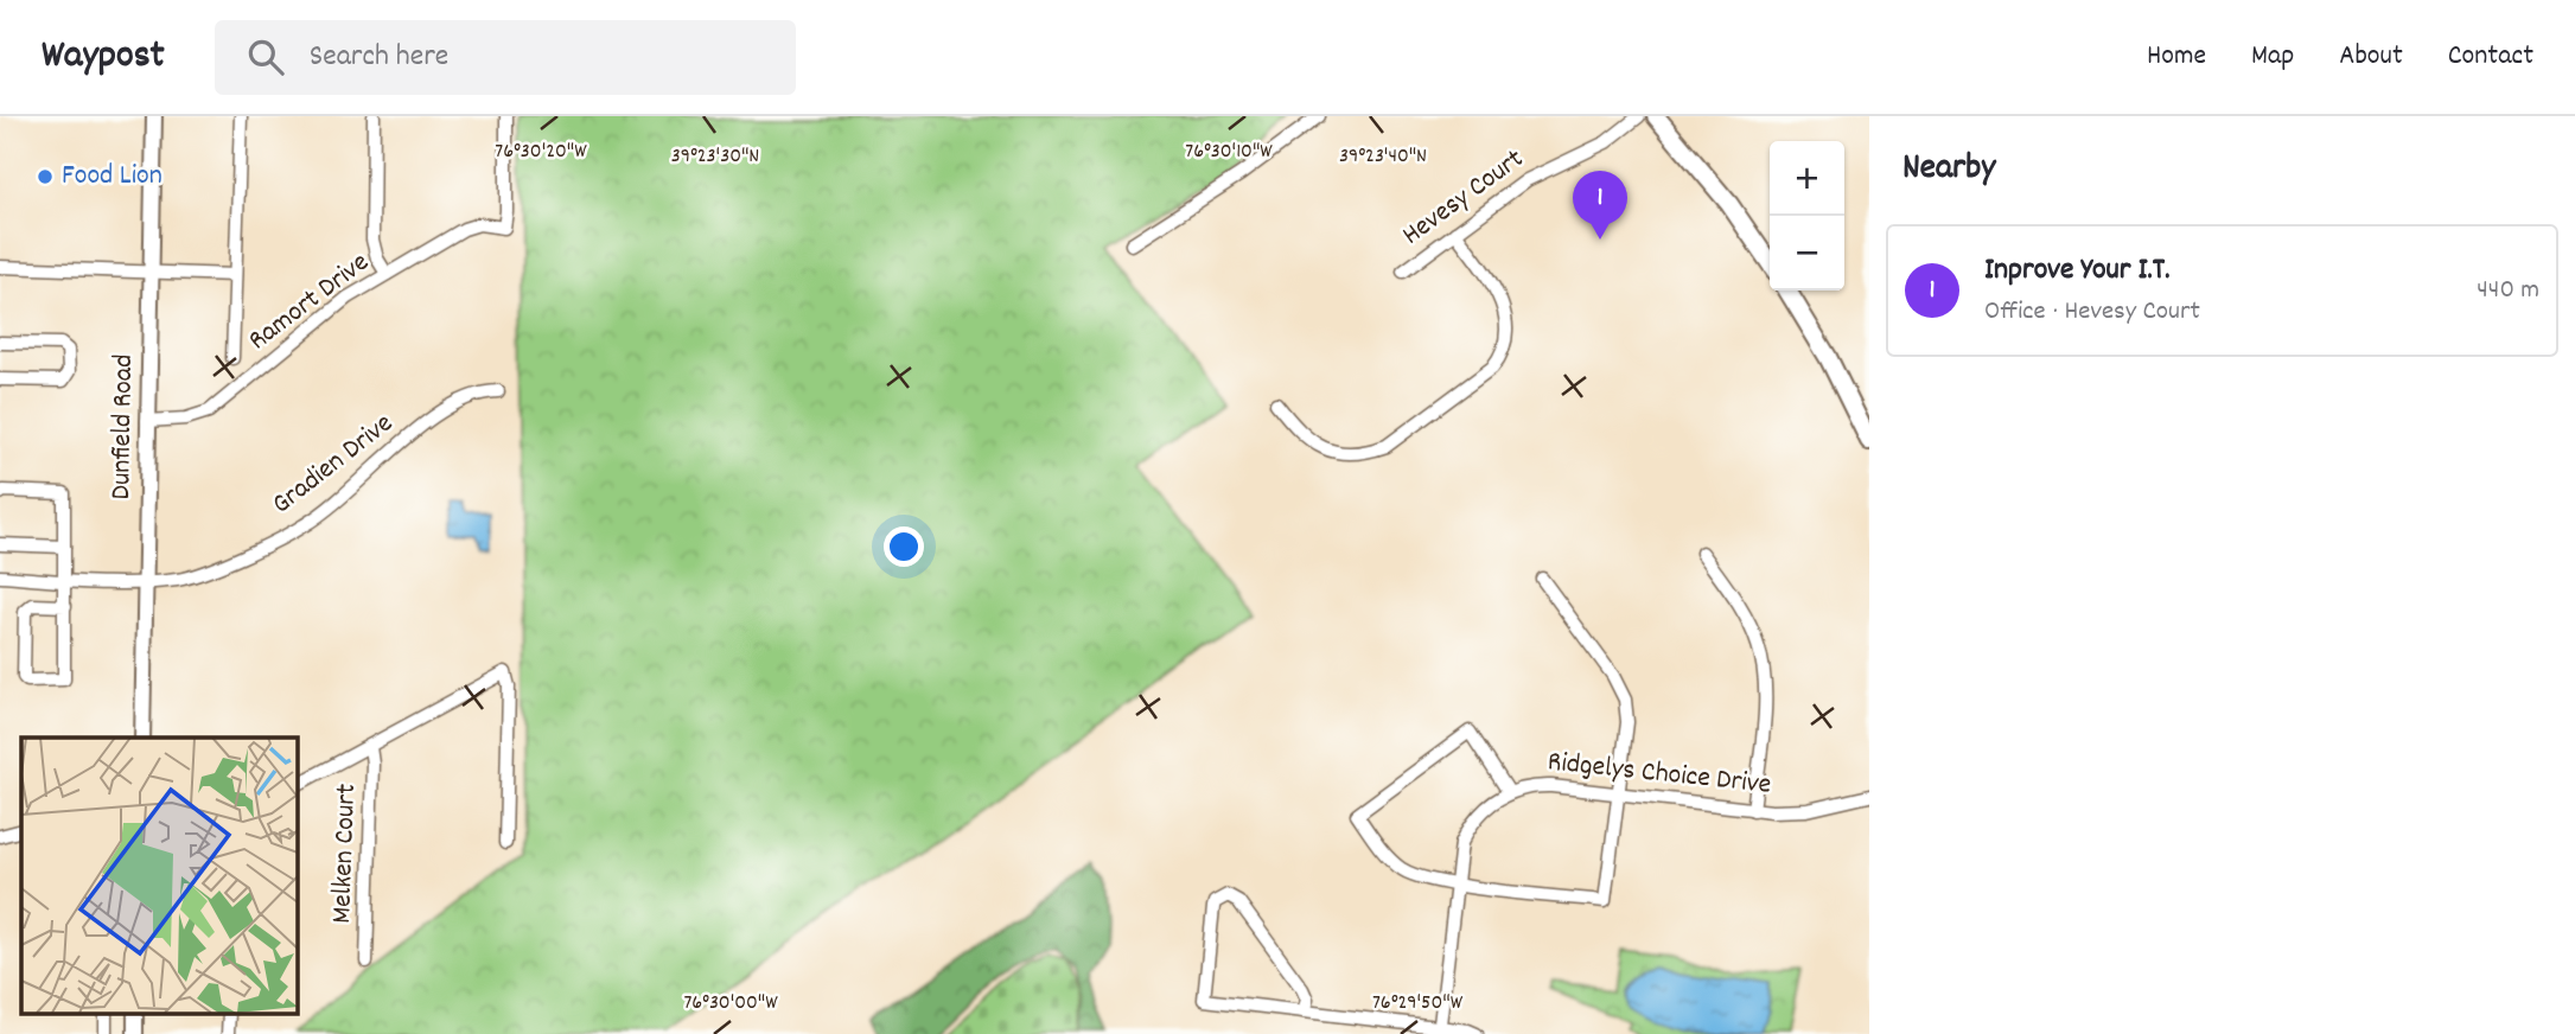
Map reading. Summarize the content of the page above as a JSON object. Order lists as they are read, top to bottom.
{
  "streets": {
    "street": [
      "Hevesy Court",
      "Ramort Drive",
      "Dunfield Road",
      "Gradien Drive",
      "Ridgelys Choice Drive",
      "Melken Court"
    ]
  },
  "crossings": [
    ["Ramort Drive", "Dunfield Road"],
    ["Dunfield Road", "Gradien Drive"]
  ],
  "places": ["Food Lion"],
  "page": {
    "header": "Waypost",
    "search": "Search here",
    "nav": [
      "Home",
      "Map",
      "About",
      "Contact"
    ],
    "heading": "Nearby",
    "map_buttons": ["+", "−"],
    "pins": "1",
    "list": [
      {
        "mark": "1",
        "name": "Inprove Your I.T.",
        "note": "Office · Hevesy Court",
        "value": "440 m"
      }
    ]
  },
  "coordinates": [
    "76°30'20\"W",
    "76°30'10\"W",
    "39°23'30\"N",
    "39°23'40\"N",
    "76°30'00\"W",
    "76°29'50\"W"
  ]
}
